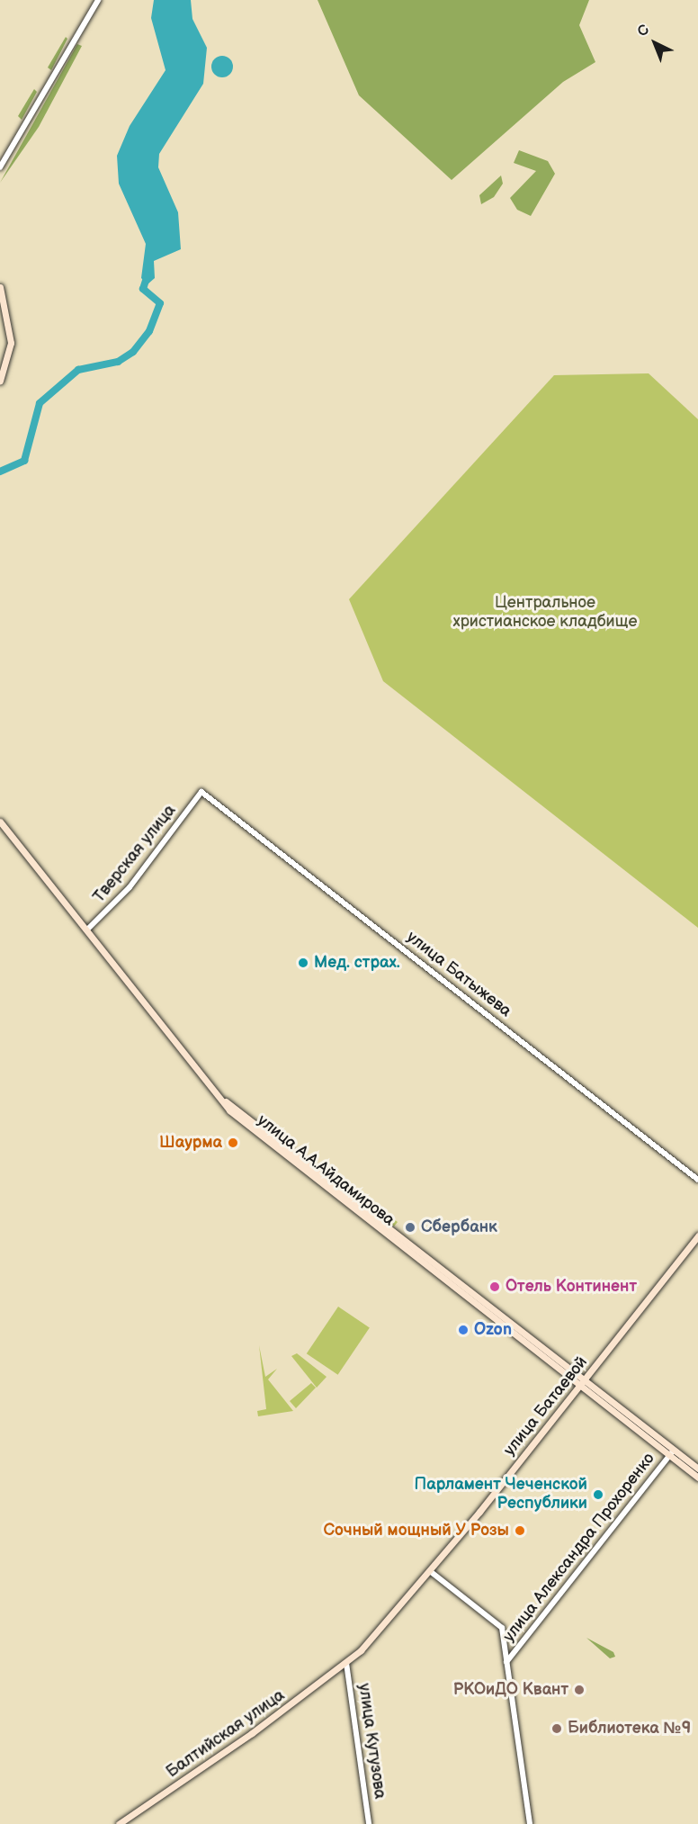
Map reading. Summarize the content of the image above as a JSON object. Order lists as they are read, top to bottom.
{
  "streets": {
    "main road": ["улица А.А.Айдамирова", "улица Батаевой", "Балтийская улица"],
    "street": [
      "Тверская улица",
      "улица Батыжева",
      "улица Александра Прохоренко",
      "улица Кутузова"
    ]
  },
  "crossings": [
    ["Тверская улица", "улица Батыжева"],
    ["Тверская улица", "улица А.А.Айдамирова"],
    ["улица А.А.Айдамирова", "улица Батаевой"],
    ["улица А.А.Айдамирова", "улица Александра Прохоренко"],
    ["улица Батаевой", "Балтийская улица"],
    ["улица Батаевой", "улица Кутузова"],
    ["Балтийская улица", "улица Кутузова"]
  ],
  "parks": ["Центральное христианское кладбище"],
  "places": [
    "Мед. страх.",
    "Шаурма",
    "Сбербанк",
    "Отель Континент",
    "Ozon",
    "Парламент Чеченской Республики",
    "Сочный мощный У Розы",
    "РКОиДО Квант",
    "Библиотека №9"
  ],
  "north": "top left"
}
